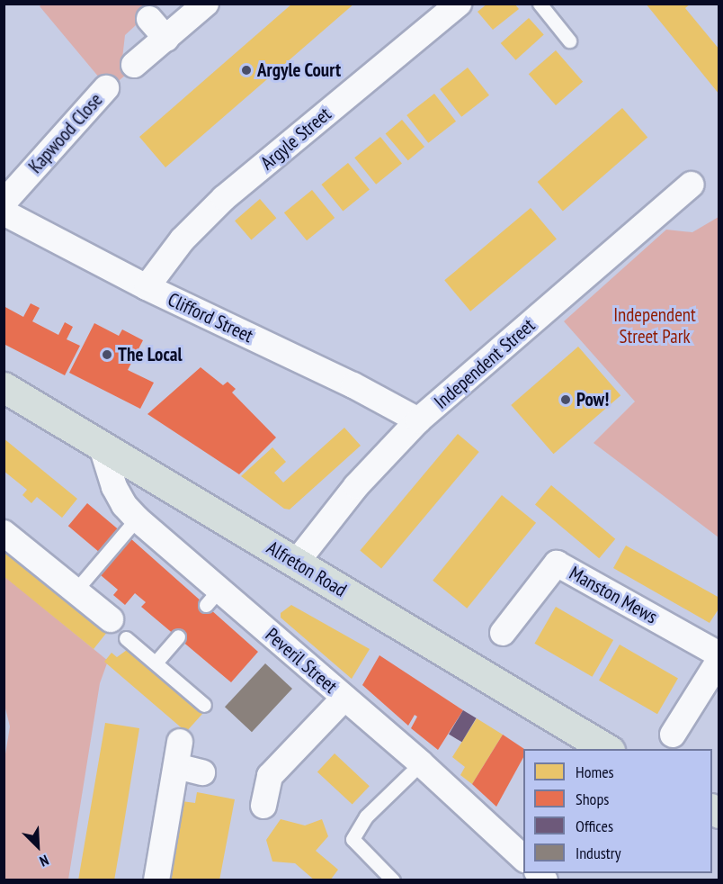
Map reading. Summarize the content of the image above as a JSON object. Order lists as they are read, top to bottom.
{
  "streets": {
    "main road": ["Alfreton Road"],
    "street": [
      "Kapwood Close",
      "Argyle Street",
      "Clifford Street",
      "Independent Street",
      "Manston Mews",
      "Peveril Street"
    ]
  },
  "crossings": [
    ["Argyle Street", "Clifford Street"],
    ["Clifford Street", "Independent Street"],
    ["Independent Street", "Alfreton Road"],
    ["Alfreton Road", "Peveril Street"]
  ],
  "parks": ["Independent Street Park"],
  "places": ["Argyle Court", "The Local", "Pow!"],
  "legend": [
    "Homes",
    "Shops",
    "Offices",
    "Industry"
  ],
  "north": "bottom right"
}
